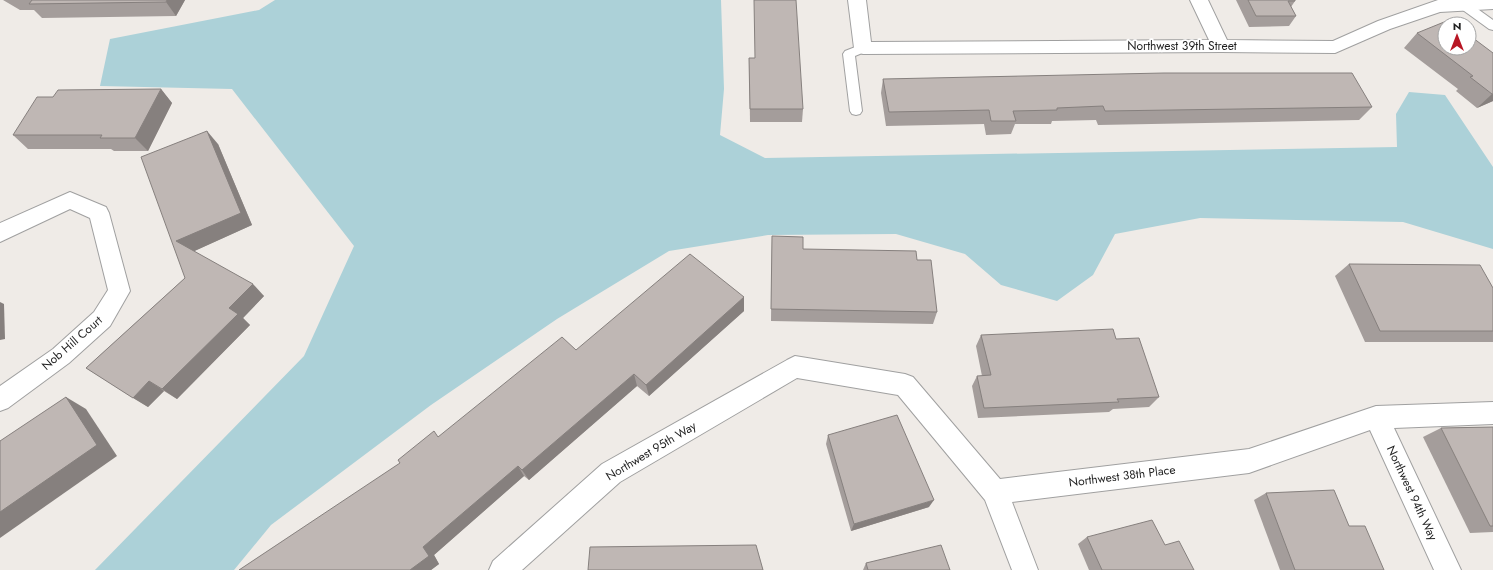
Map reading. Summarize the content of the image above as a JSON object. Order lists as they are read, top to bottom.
{
  "streets": {
    "street": [
      "Northwest 39th Street",
      "Nob Hill Court",
      "Northwest 95th Way",
      "Northwest 38th Place",
      "Northwest 94th Way"
    ]
  },
  "crossings": [
    ["Northwest 95th Way", "Northwest 38th Place"],
    ["Northwest 38th Place", "Northwest 94th Way"]
  ],
  "north": "top"
}
